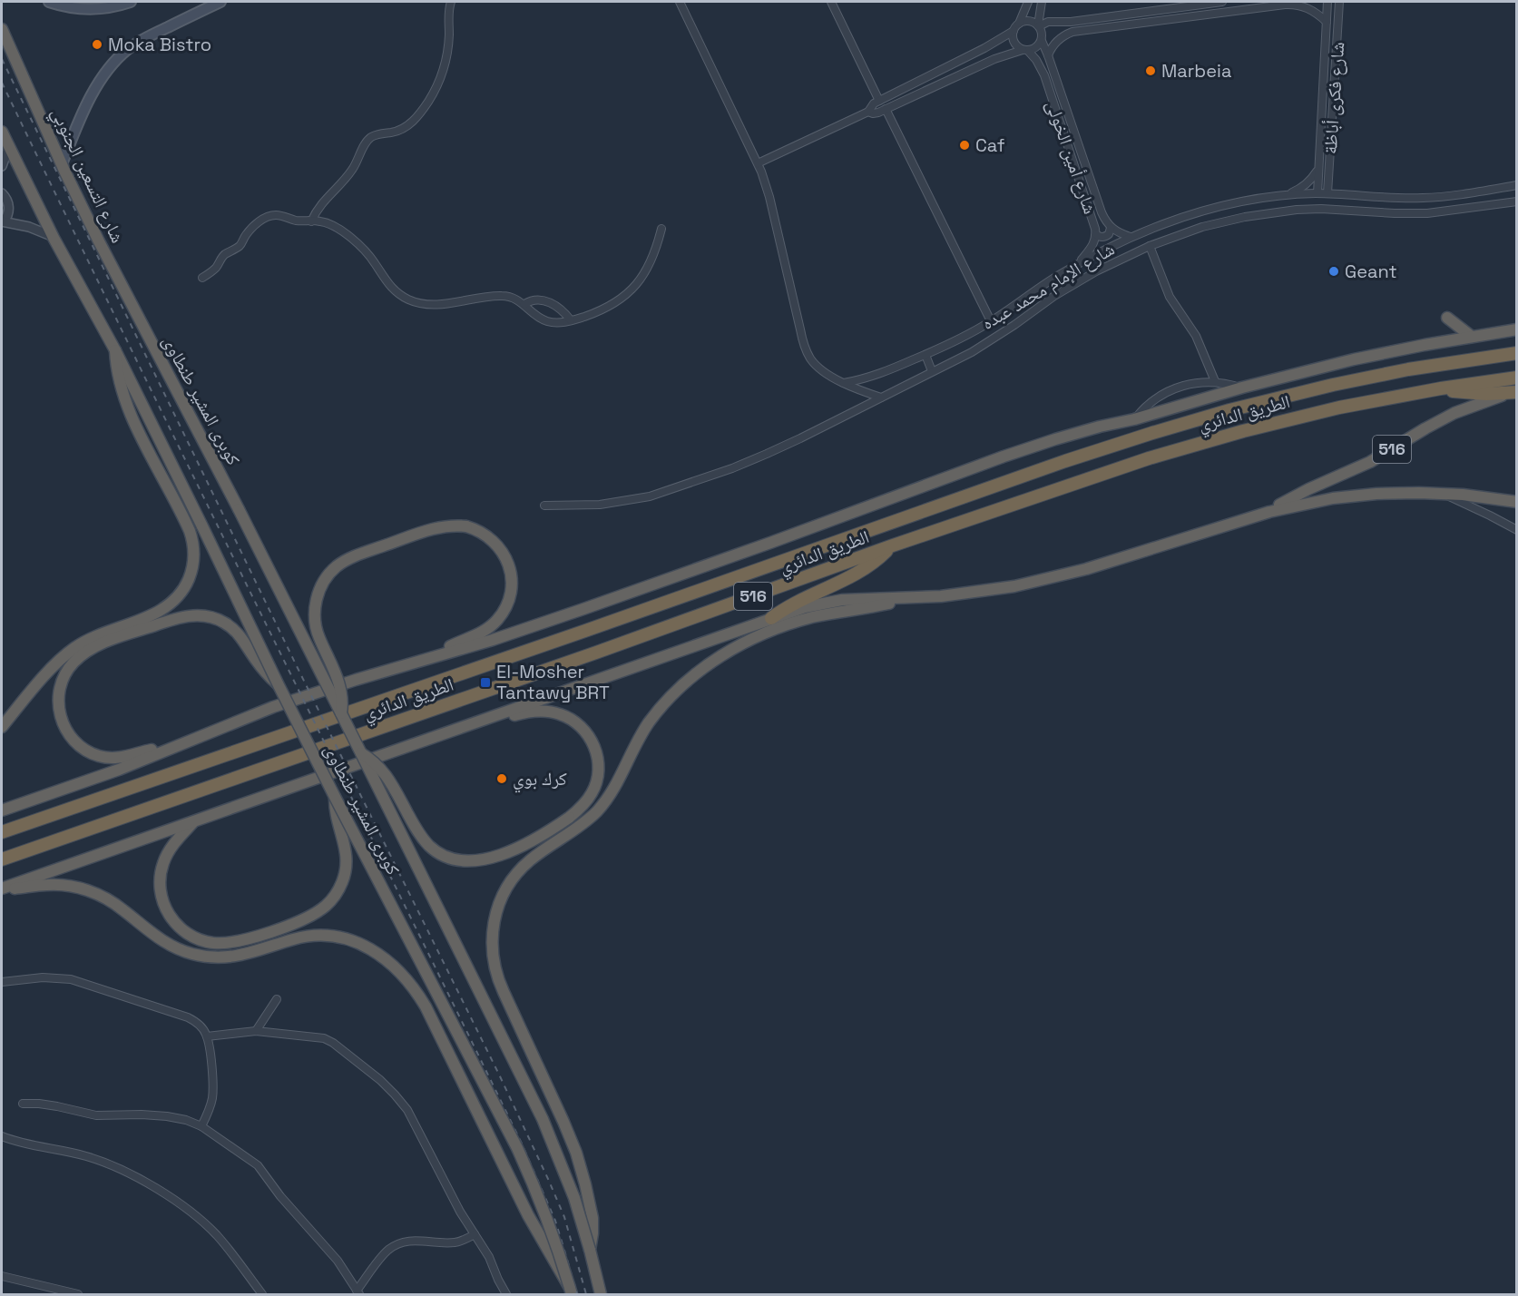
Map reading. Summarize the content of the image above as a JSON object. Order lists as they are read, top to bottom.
{
  "streets": {
    "highway": [
      "شارع التسعين الجنوبي",
      "كوبرى المشير طنطاوى",
      "الطريق الدائري",
      "516"
    ],
    "street": ["شارع فكرى أباظة", "شارع أمين الخولى", "شارع الإمام محمد عبده"]
  },
  "crossings": [
    ["شارع فكرى أباظة", "شارع الإمام محمد عبده"],
    ["شارع أمين الخولى", "شارع الإمام محمد عبده"],
    ["شارع التسعين الجنوبي", "كوبرى المشير طنطاوى"],
    ["الطريق الدائري", "516"]
  ],
  "places": {
    "other": [
      "Moka Bistro",
      "Marbeia",
      "Caf",
      "Geant",
      "كرك بوي"
    ],
    "transit": ["El-Mosher Tantawy BRT"]
  }
}
